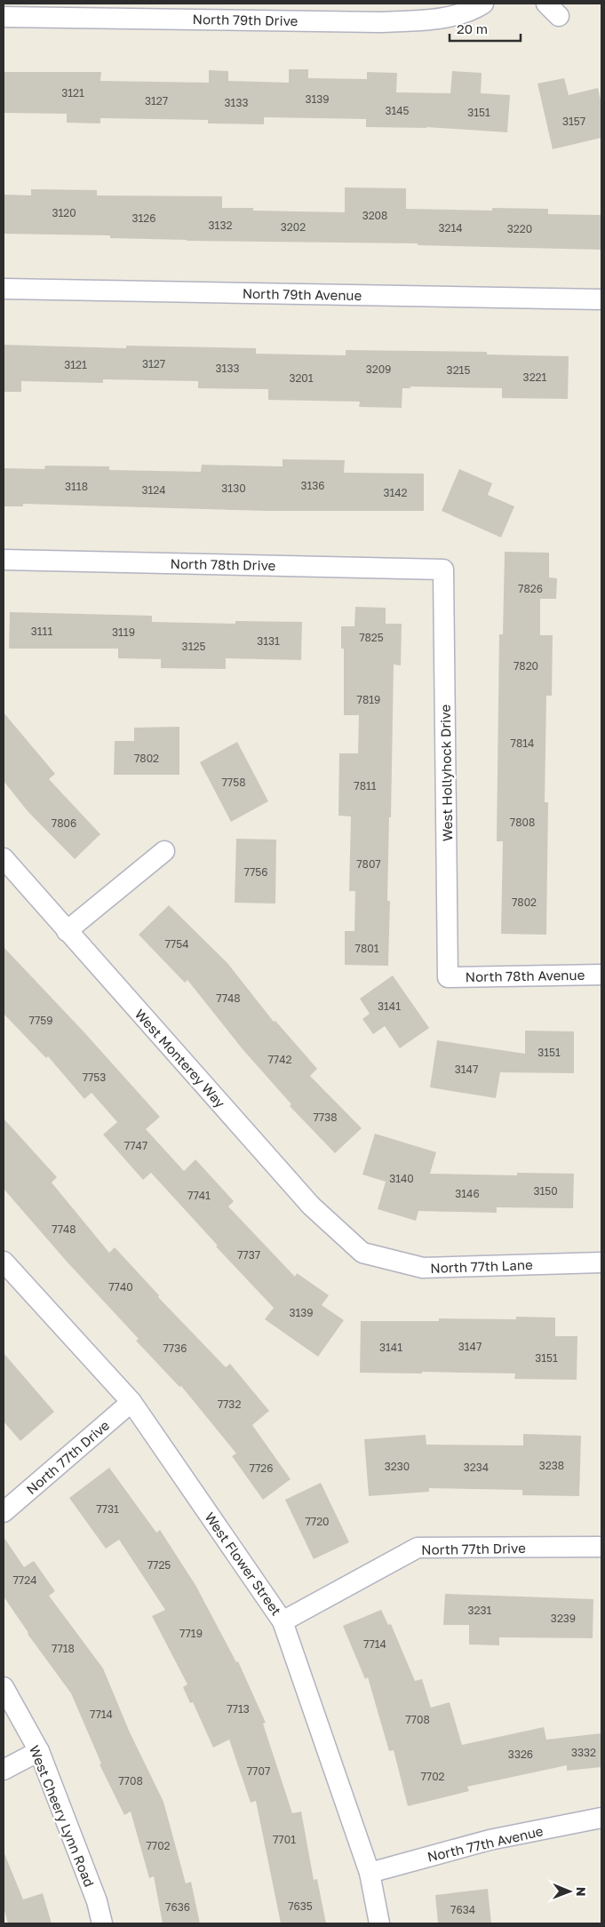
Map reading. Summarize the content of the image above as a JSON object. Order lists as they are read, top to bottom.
{
  "streets": {
    "street": [
      "North 79th Drive",
      "North 79th Avenue",
      "North 78th Drive",
      "West Hollyhock Drive",
      "North 78th Avenue",
      "West Monterey Way",
      "North 77th Lane",
      "North 77th Drive",
      "West Flower Street",
      "West Cheery Lynn Road",
      "North 77th Avenue"
    ]
  },
  "crossings": [
    ["North 78th Drive", "West Hollyhock Drive"],
    ["West Hollyhock Drive", "North 78th Avenue"],
    ["West Monterey Way", "North 77th Lane"],
    ["North 77th Drive", "West Flower Street"],
    ["West Flower Street", "North 77th Avenue"]
  ],
  "house_numbers": [
    "3121",
    "3139",
    "3127",
    "3133",
    "3145",
    "3151",
    "3157",
    "3120",
    "3208",
    "3126",
    "3132",
    "3202",
    "3214",
    "3220",
    "3127",
    "3121",
    "3133",
    "3209",
    "3215",
    "3221",
    "3201",
    "3136",
    "3118",
    "3130",
    "3124",
    "3142",
    "7826",
    "3111",
    "3119",
    "7825",
    "3131",
    "3125",
    "7820",
    "7819",
    "7814",
    "7802",
    "7758",
    "7811",
    "7808",
    "7806",
    "7807",
    "7756",
    "7802",
    "7754",
    "7801",
    "7748",
    "3141",
    "7759",
    "3151",
    "7742",
    "3147",
    "7753",
    "7738",
    "7747",
    "3140",
    "3150",
    "3146",
    "7741",
    "7748",
    "7737",
    "7740",
    "3139",
    "3147",
    "3141",
    "7736",
    "3151",
    "7732",
    "3238",
    "3230",
    "3234",
    "7726",
    "7731",
    "7720",
    "7725",
    "7724",
    "3231",
    "3239",
    "7719",
    "7714",
    "7718",
    "7713",
    "7714",
    "7708",
    "3332",
    "3326",
    "7707",
    "7702",
    "7708",
    "7701",
    "7702",
    "7635",
    "7636",
    "7634"
  ],
  "scale_bar": "20 m",
  "north": "right"
}
